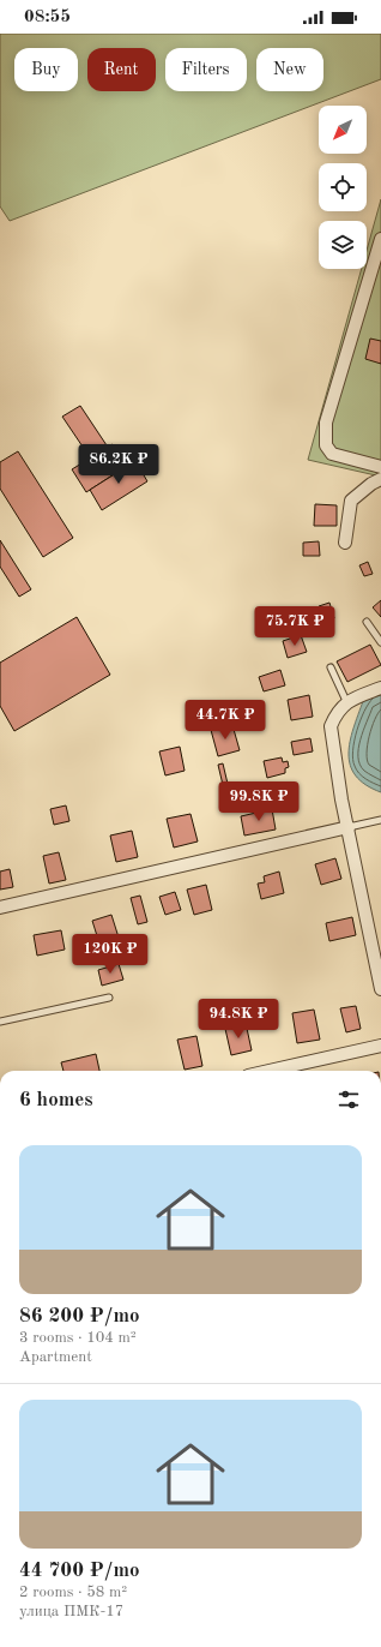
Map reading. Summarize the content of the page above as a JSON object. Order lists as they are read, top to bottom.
{
  "north": "bottom left",
  "page": {
    "status": "08:55",
    "chip": [
      "Buy",
      "Rent",
      "Filters",
      "New"
    ],
    "price": [
      "86.2K ₽",
      "75.7K ₽",
      "44.7K ₽",
      "99.8K ₽",
      "120K ₽",
      "94.8K ₽"
    ],
    "heading": "6 homes",
    "list": [
      {
        "name": "86 200 ₽/mo",
        "note": "3 rooms · 104 m² · Apartment"
      },
      {
        "name": "44 700 ₽/mo",
        "note": "2 rooms · 58 m² · улица ПМК-17"
      }
    ]
  }
}
